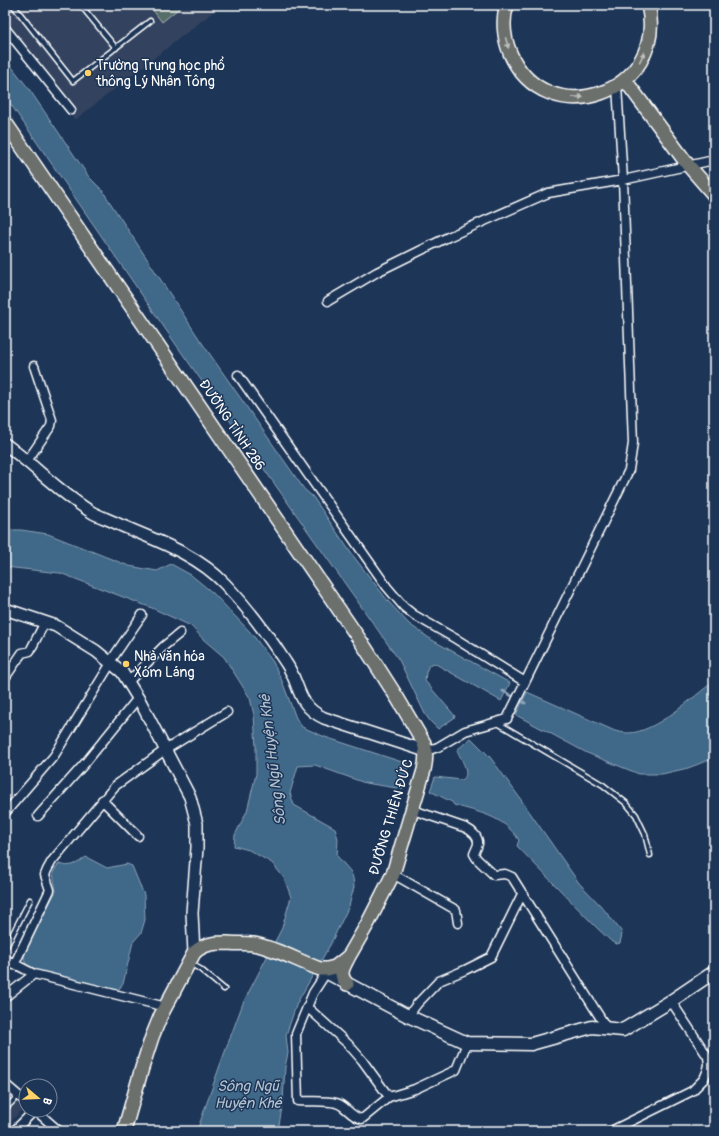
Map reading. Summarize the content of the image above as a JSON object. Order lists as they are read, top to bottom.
{
  "streets": {
    "main road": ["ĐƯỜNG TỈNH 286", "ĐƯỜNG THIÊN ĐỨC"]
  },
  "crossings": [
    ["ĐƯỜNG TỈNH 286", "ĐƯỜNG THIÊN ĐỨC"]
  ],
  "water": ["Sông Ngũ Huyện Khê"],
  "places": ["Trường Trung học phổ thông Lý Nhân Tông", "Nhà văn hóa Xóm Láng"],
  "north": "right"
}
